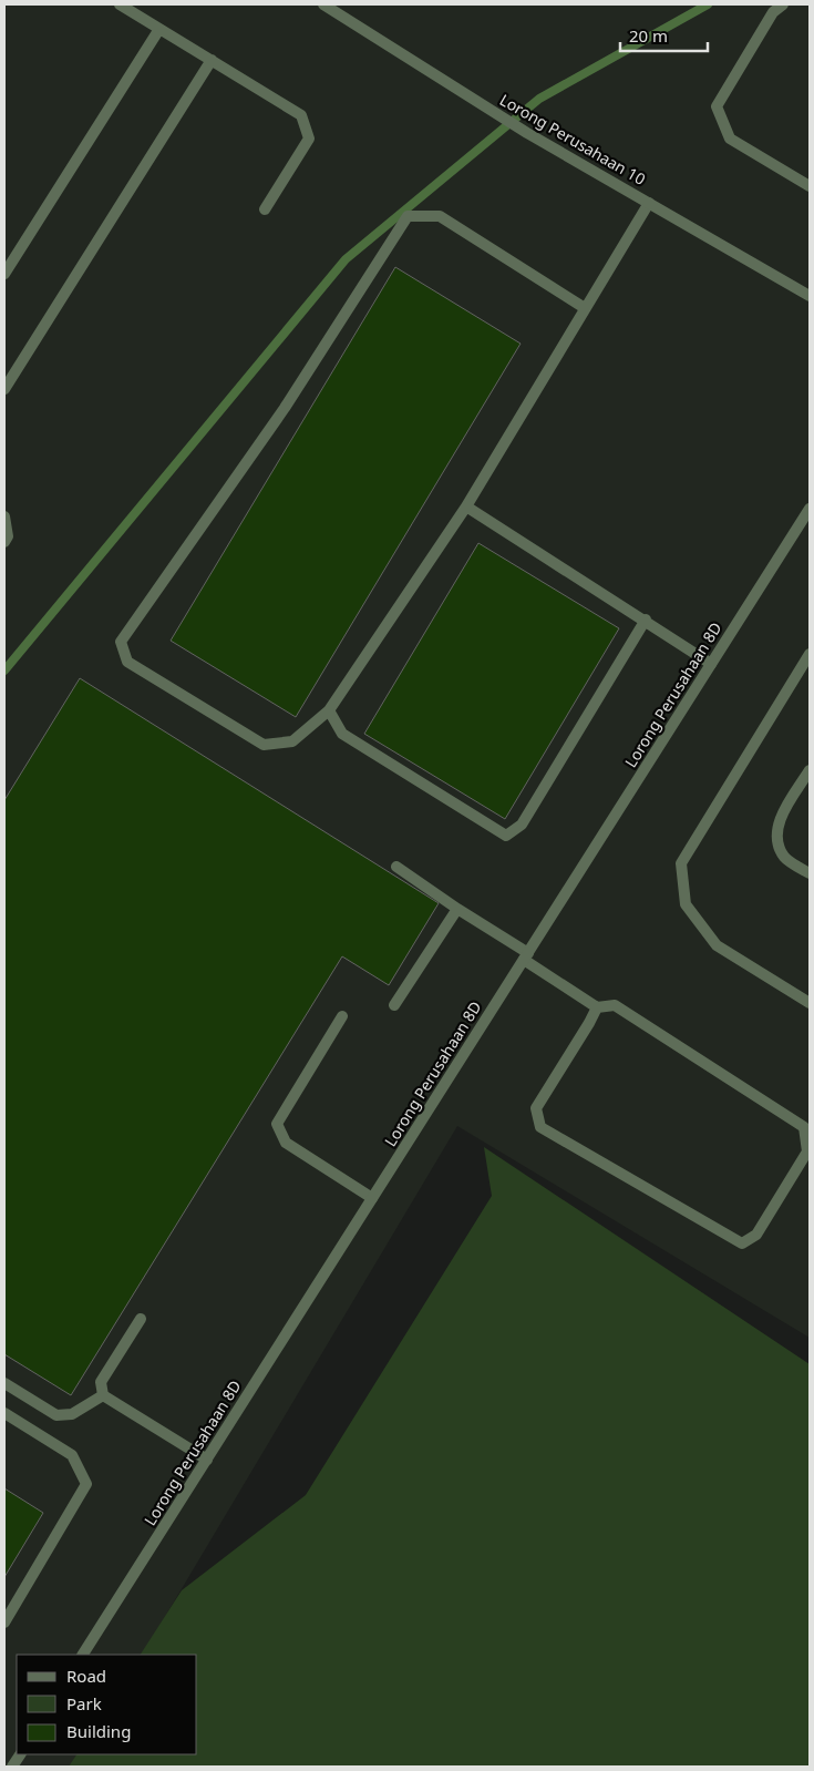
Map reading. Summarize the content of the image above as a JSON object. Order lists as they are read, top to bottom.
{
  "streets": {
    "street": ["Lorong Perusahaan 10", "Lorong Perusahaan 8D"]
  },
  "legend": ["Road", "Park", "Building"],
  "scale_bar": "20 m"
}
